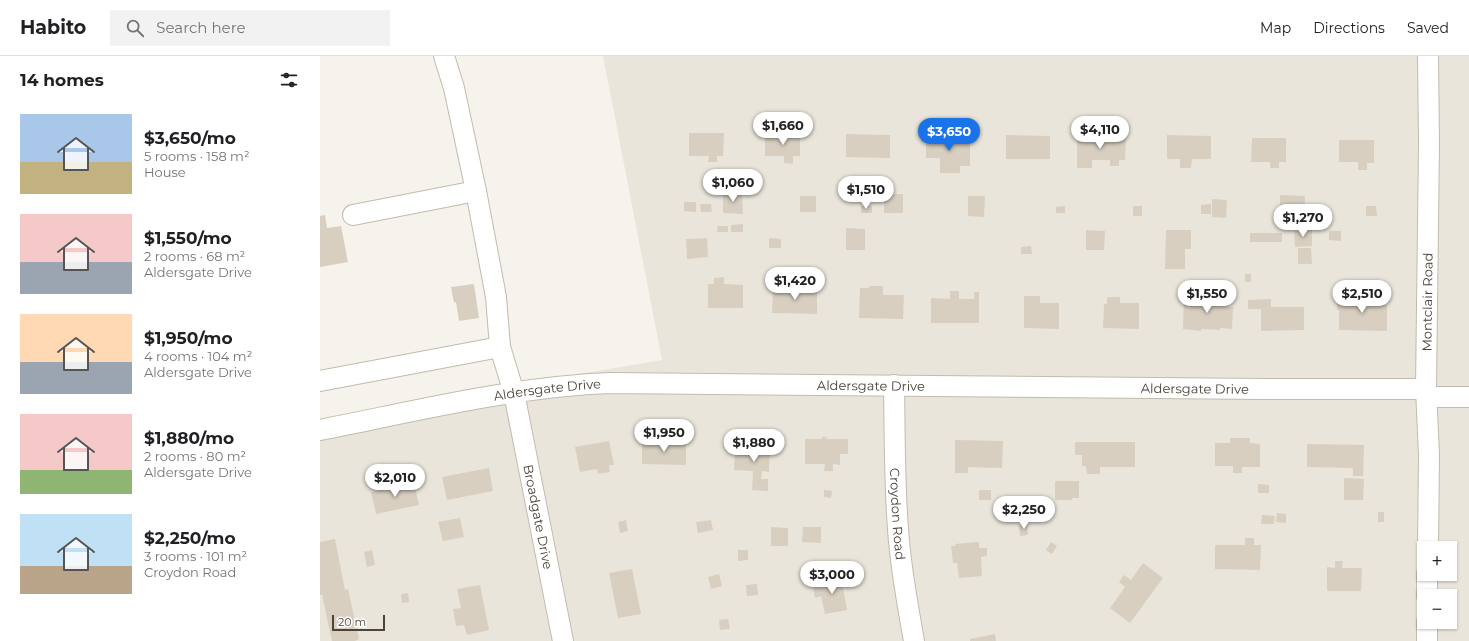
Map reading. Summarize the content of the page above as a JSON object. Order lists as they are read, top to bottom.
{
  "streets": {
    "street": [
      "Montclair Road",
      "Aldersgate Drive",
      "Croydon Road",
      "Broadgate Drive"
    ]
  },
  "crossings": [
    ["Montclair Road", "Aldersgate Drive"],
    ["Aldersgate Drive", "Croydon Road"],
    ["Aldersgate Drive", "Broadgate Drive"]
  ],
  "scale_bar": "20 m",
  "page": {
    "header": "Habito",
    "search": "Search here",
    "nav": ["Map", "Directions", "Saved"],
    "heading": "14 homes",
    "list": [
      {
        "name": "$3,650/mo",
        "note": "5 rooms · 158 m² · House"
      },
      {
        "name": "$1,550/mo",
        "note": "2 rooms · 68 m² · Aldersgate Drive"
      },
      {
        "name": "$1,950/mo",
        "note": "4 rooms · 104 m² · Aldersgate Drive"
      },
      {
        "name": "$1,880/mo",
        "note": "2 rooms · 80 m² · Aldersgate Drive"
      },
      {
        "name": "$2,250/mo",
        "note": "3 rooms · 101 m² · Croydon Road"
      }
    ],
    "price": [
      "$1,660",
      "$4,110",
      "$3,650",
      "$1,060",
      "$1,510",
      "$1,270",
      "$1,420",
      "$1,550",
      "$2,510",
      "$1,950",
      "$1,880",
      "$2,010",
      "$2,250",
      "$3,000"
    ],
    "map_buttons": ["+", "−"],
    "scale": "20 m"
  }
}
